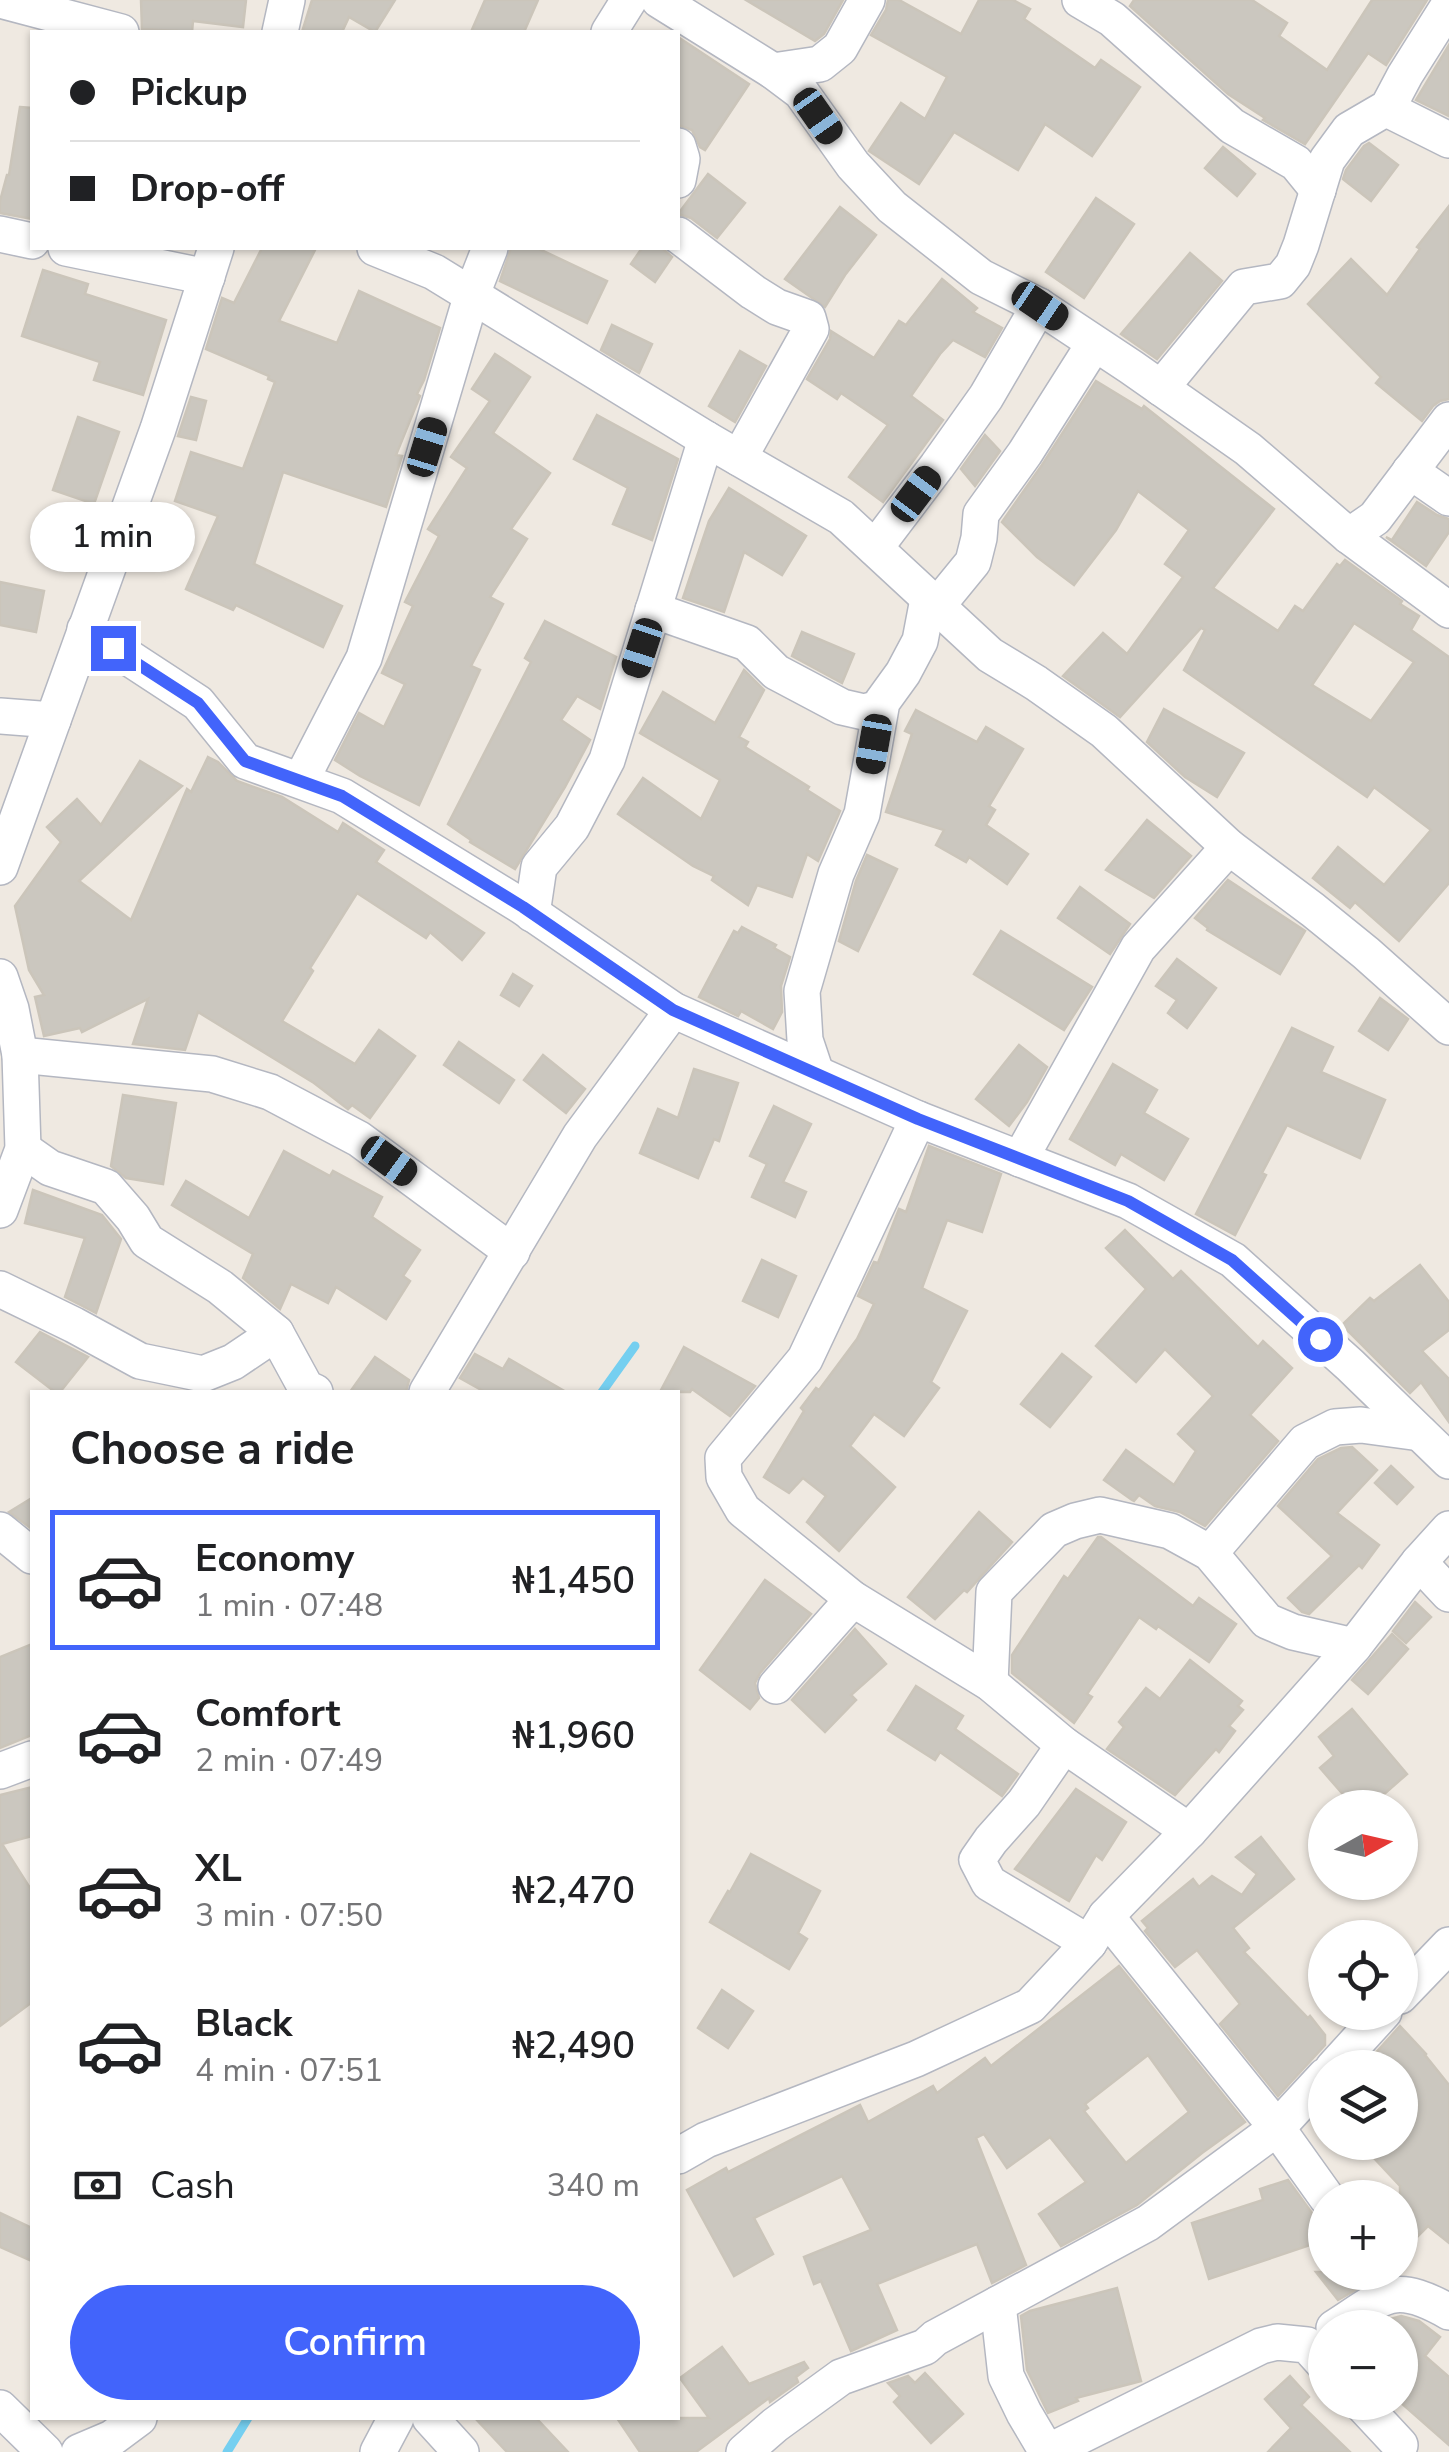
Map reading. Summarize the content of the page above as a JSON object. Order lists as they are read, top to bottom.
{
  "north": "right",
  "page": {
    "banner": ["Pickup", "Drop-off"],
    "bubble": "1 min",
    "heading": "Choose a ride",
    "list": [
      {
        "name": "Economy",
        "note": "1 min · 07:48",
        "value": "₦1,450"
      },
      {
        "name": "Comfort",
        "note": "2 min · 07:49",
        "value": "₦1,960"
      },
      {
        "name": "XL",
        "note": "3 min · 07:50",
        "value": "₦2,470"
      },
      {
        "name": "Black",
        "note": "4 min · 07:51",
        "value": "₦2,490"
      }
    ],
    "map_buttons": ["+", "−"],
    "pay": ["Cash", "340 m"],
    "buttons": "Confirm"
  }
}
